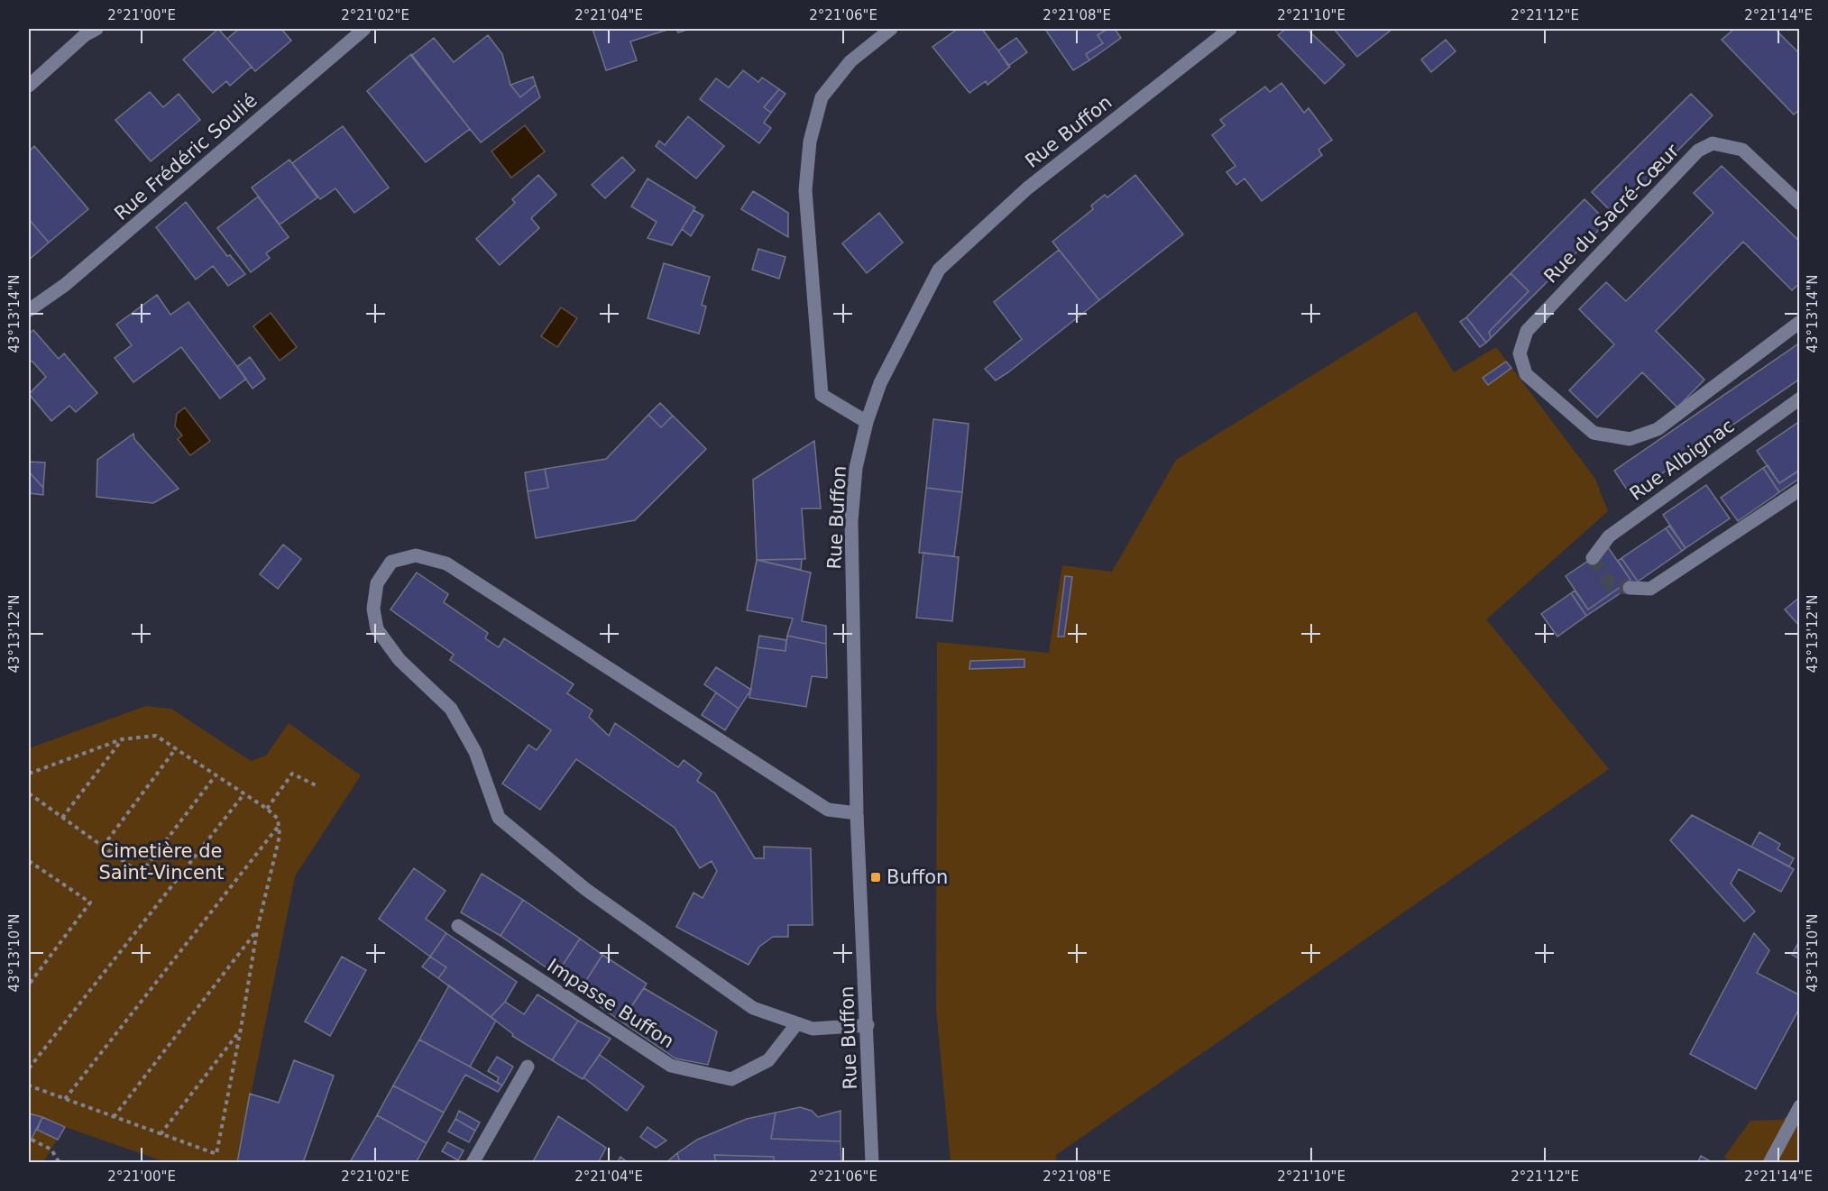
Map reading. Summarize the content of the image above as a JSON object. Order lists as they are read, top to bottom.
{
  "streets": {
    "street": [
      "Rue Buffon",
      "Rue Frédéric Soulié",
      "Rue du Sacré-Cœur",
      "Rue Albignac",
      "Impasse Buffon"
    ]
  },
  "parks": ["Cimetière de Saint-Vincent"],
  "places": {
    "transit": ["Buffon"]
  },
  "coordinates": [
    "2°21'00\"E",
    "2°21'02\"E",
    "2°21'04\"E",
    "2°21'06\"E",
    "2°21'08\"E",
    "2°21'10\"E",
    "2°21'12\"E",
    "2°21'14\"E",
    "43°13'14\"N",
    "43°13'12\"N",
    "43°13'10\"N"
  ]
}
